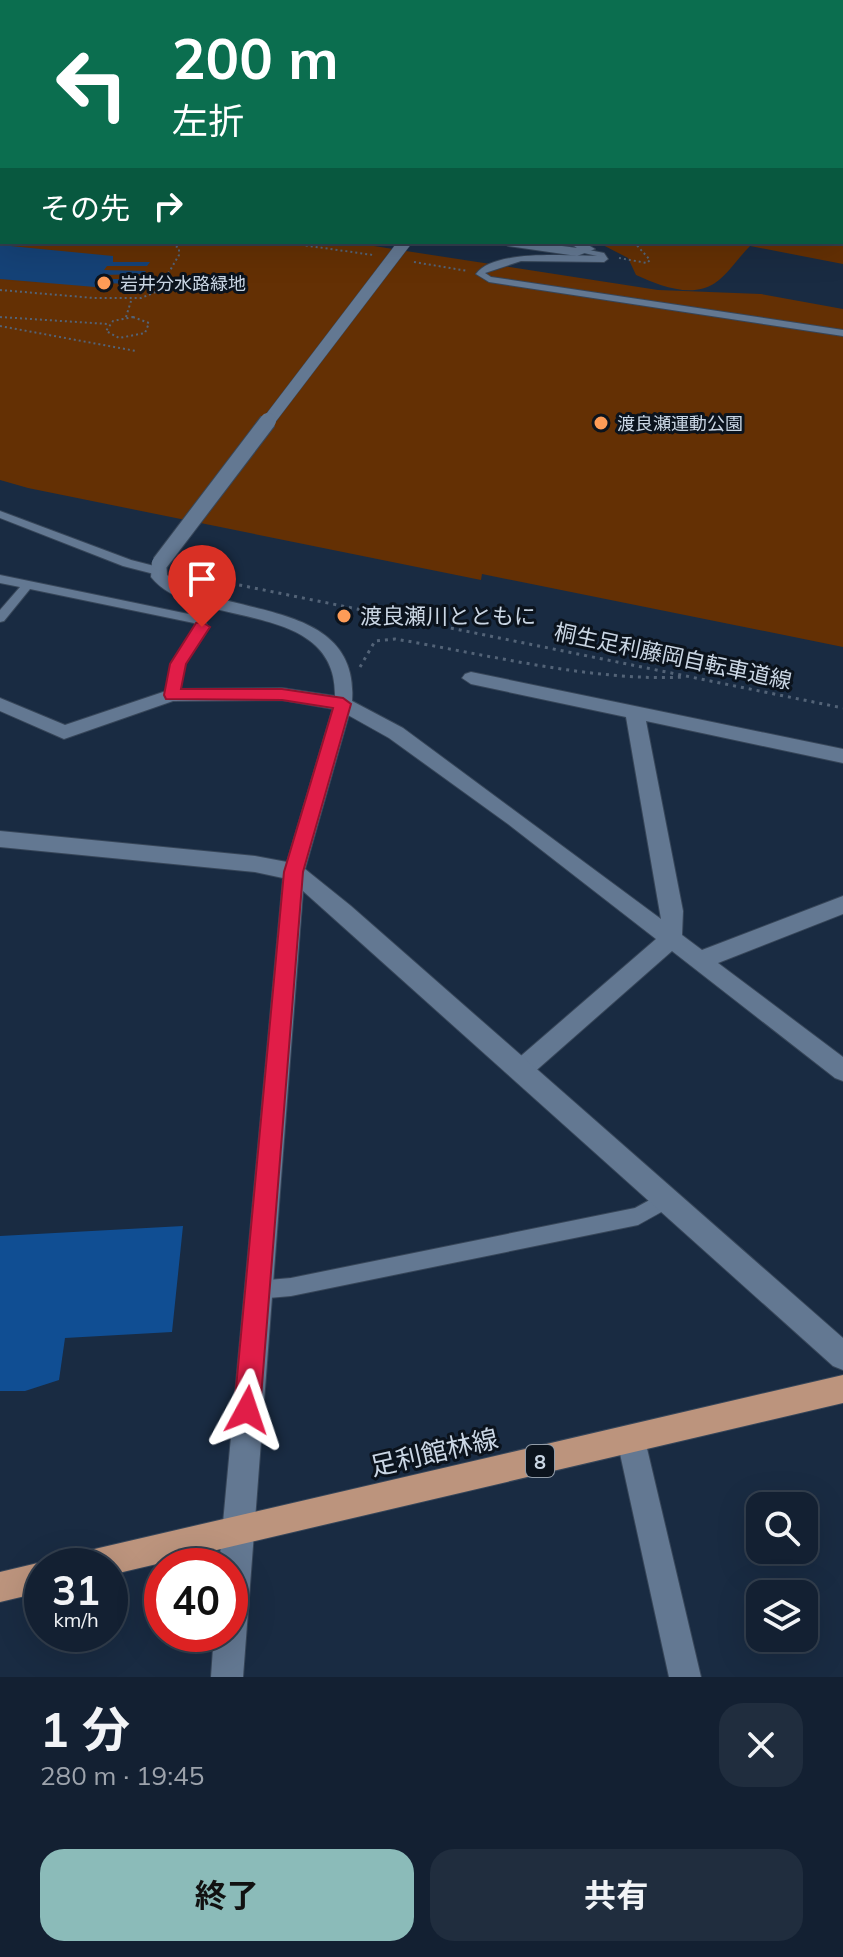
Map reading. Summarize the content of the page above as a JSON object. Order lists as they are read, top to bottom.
{
  "streets": {
    "main road": ["足利館林線", "8"],
    "path": ["桐生足利藤岡自転車道線"]
  },
  "places": ["岩井分水路緑地", "渡良瀬運動公園", "渡良瀬川とともに"],
  "page": {
    "turn": ["200 m", "左折"],
    "then": "その先",
    "speed": "31 km/h",
    "limit": "40",
    "heading": ["1 分", "280 m · 19:45"],
    "buttons": ["終了", "共有"]
  }
}
